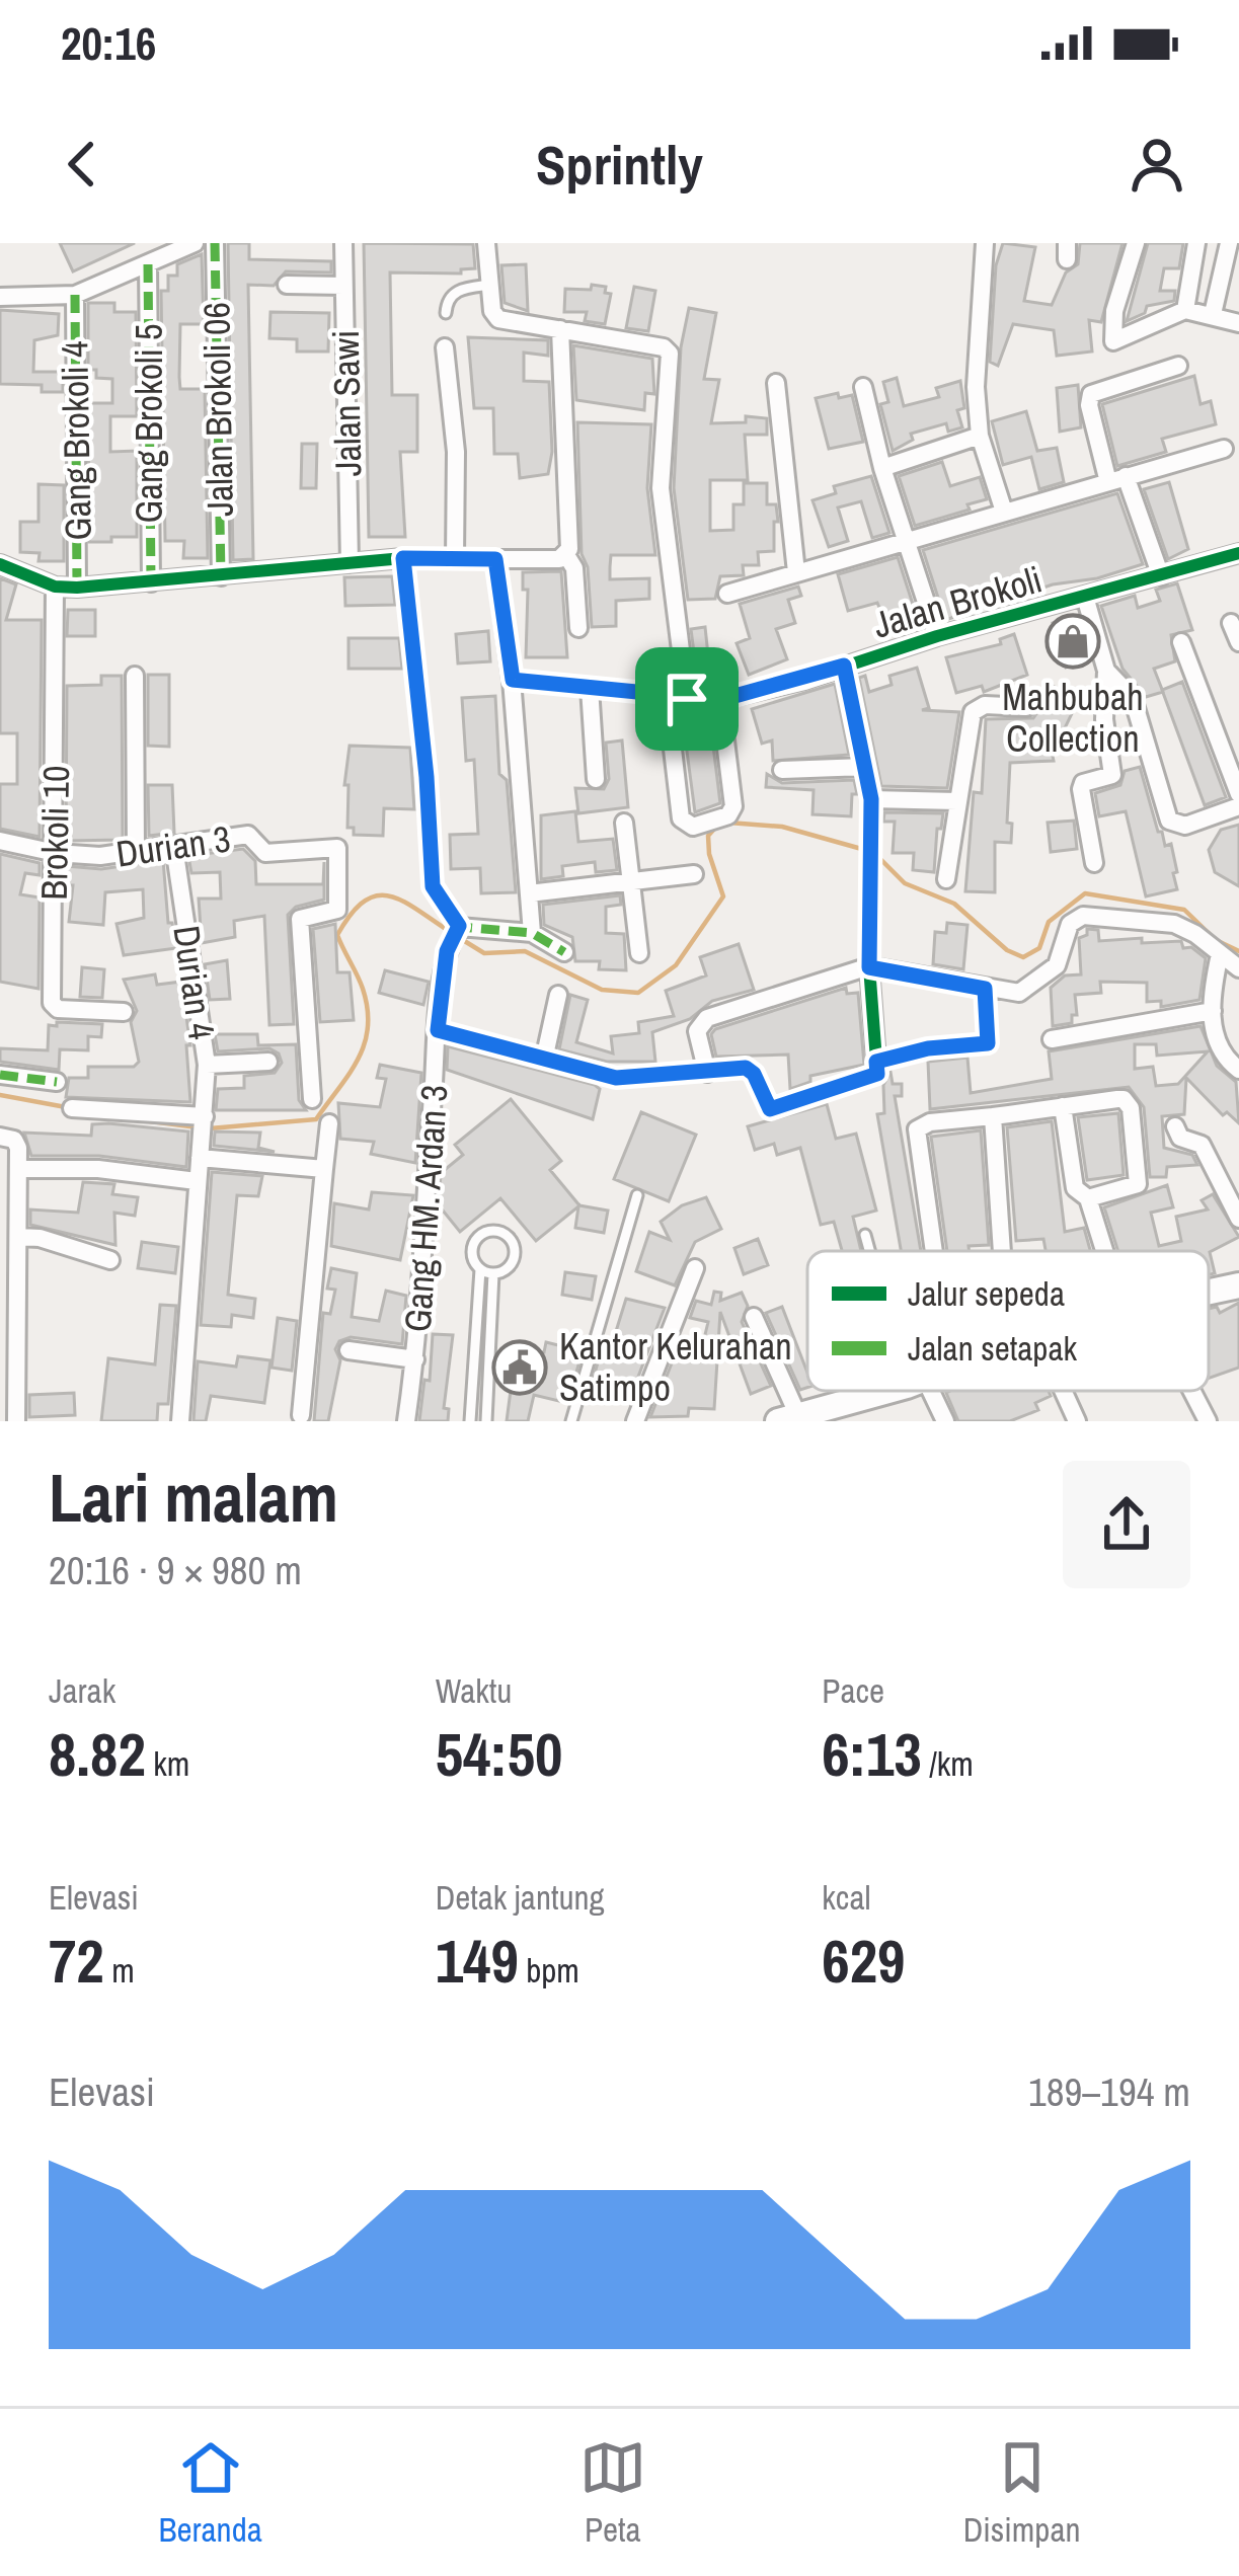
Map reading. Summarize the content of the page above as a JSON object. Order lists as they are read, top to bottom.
{
  "streets": {
    "street": [
      "Jalan Sawi",
      "Jalan Brokoli 06",
      "Gang Brokoli 5",
      "Gang Brokoli 4",
      "Jalan Brokoli",
      "Brokoli 10",
      "Durian 3",
      "Durian 4",
      "Gang HM. Ardan 3"
    ]
  },
  "crossings": [
    ["Brokoli 10", "Durian 3"],
    ["Durian 3", "Durian 4"]
  ],
  "places": {
    "shop": ["Mahbubah Collection"],
    "public building": ["Kantor Kelurahan Satimpo"]
  },
  "legend": ["Jalur sepeda", "Jalan setapak"],
  "page": {
    "status": "20:16",
    "header": "Sprintly",
    "heading": ["Lari malam", "20:16 · 9 × 980 m"],
    "stats": [
      ["Jarak", "8.82 km"],
      ["Waktu", "54:50"],
      ["Pace", "6:13 /km"],
      ["Elevasi", "72 m"],
      ["Detak jantung", "149 bpm"],
      ["kcal", "629"]
    ],
    "chart": ["Elevasi", "189–194 m"],
    "tabs": ["Beranda", "Peta", "Disimpan"]
  }
}
